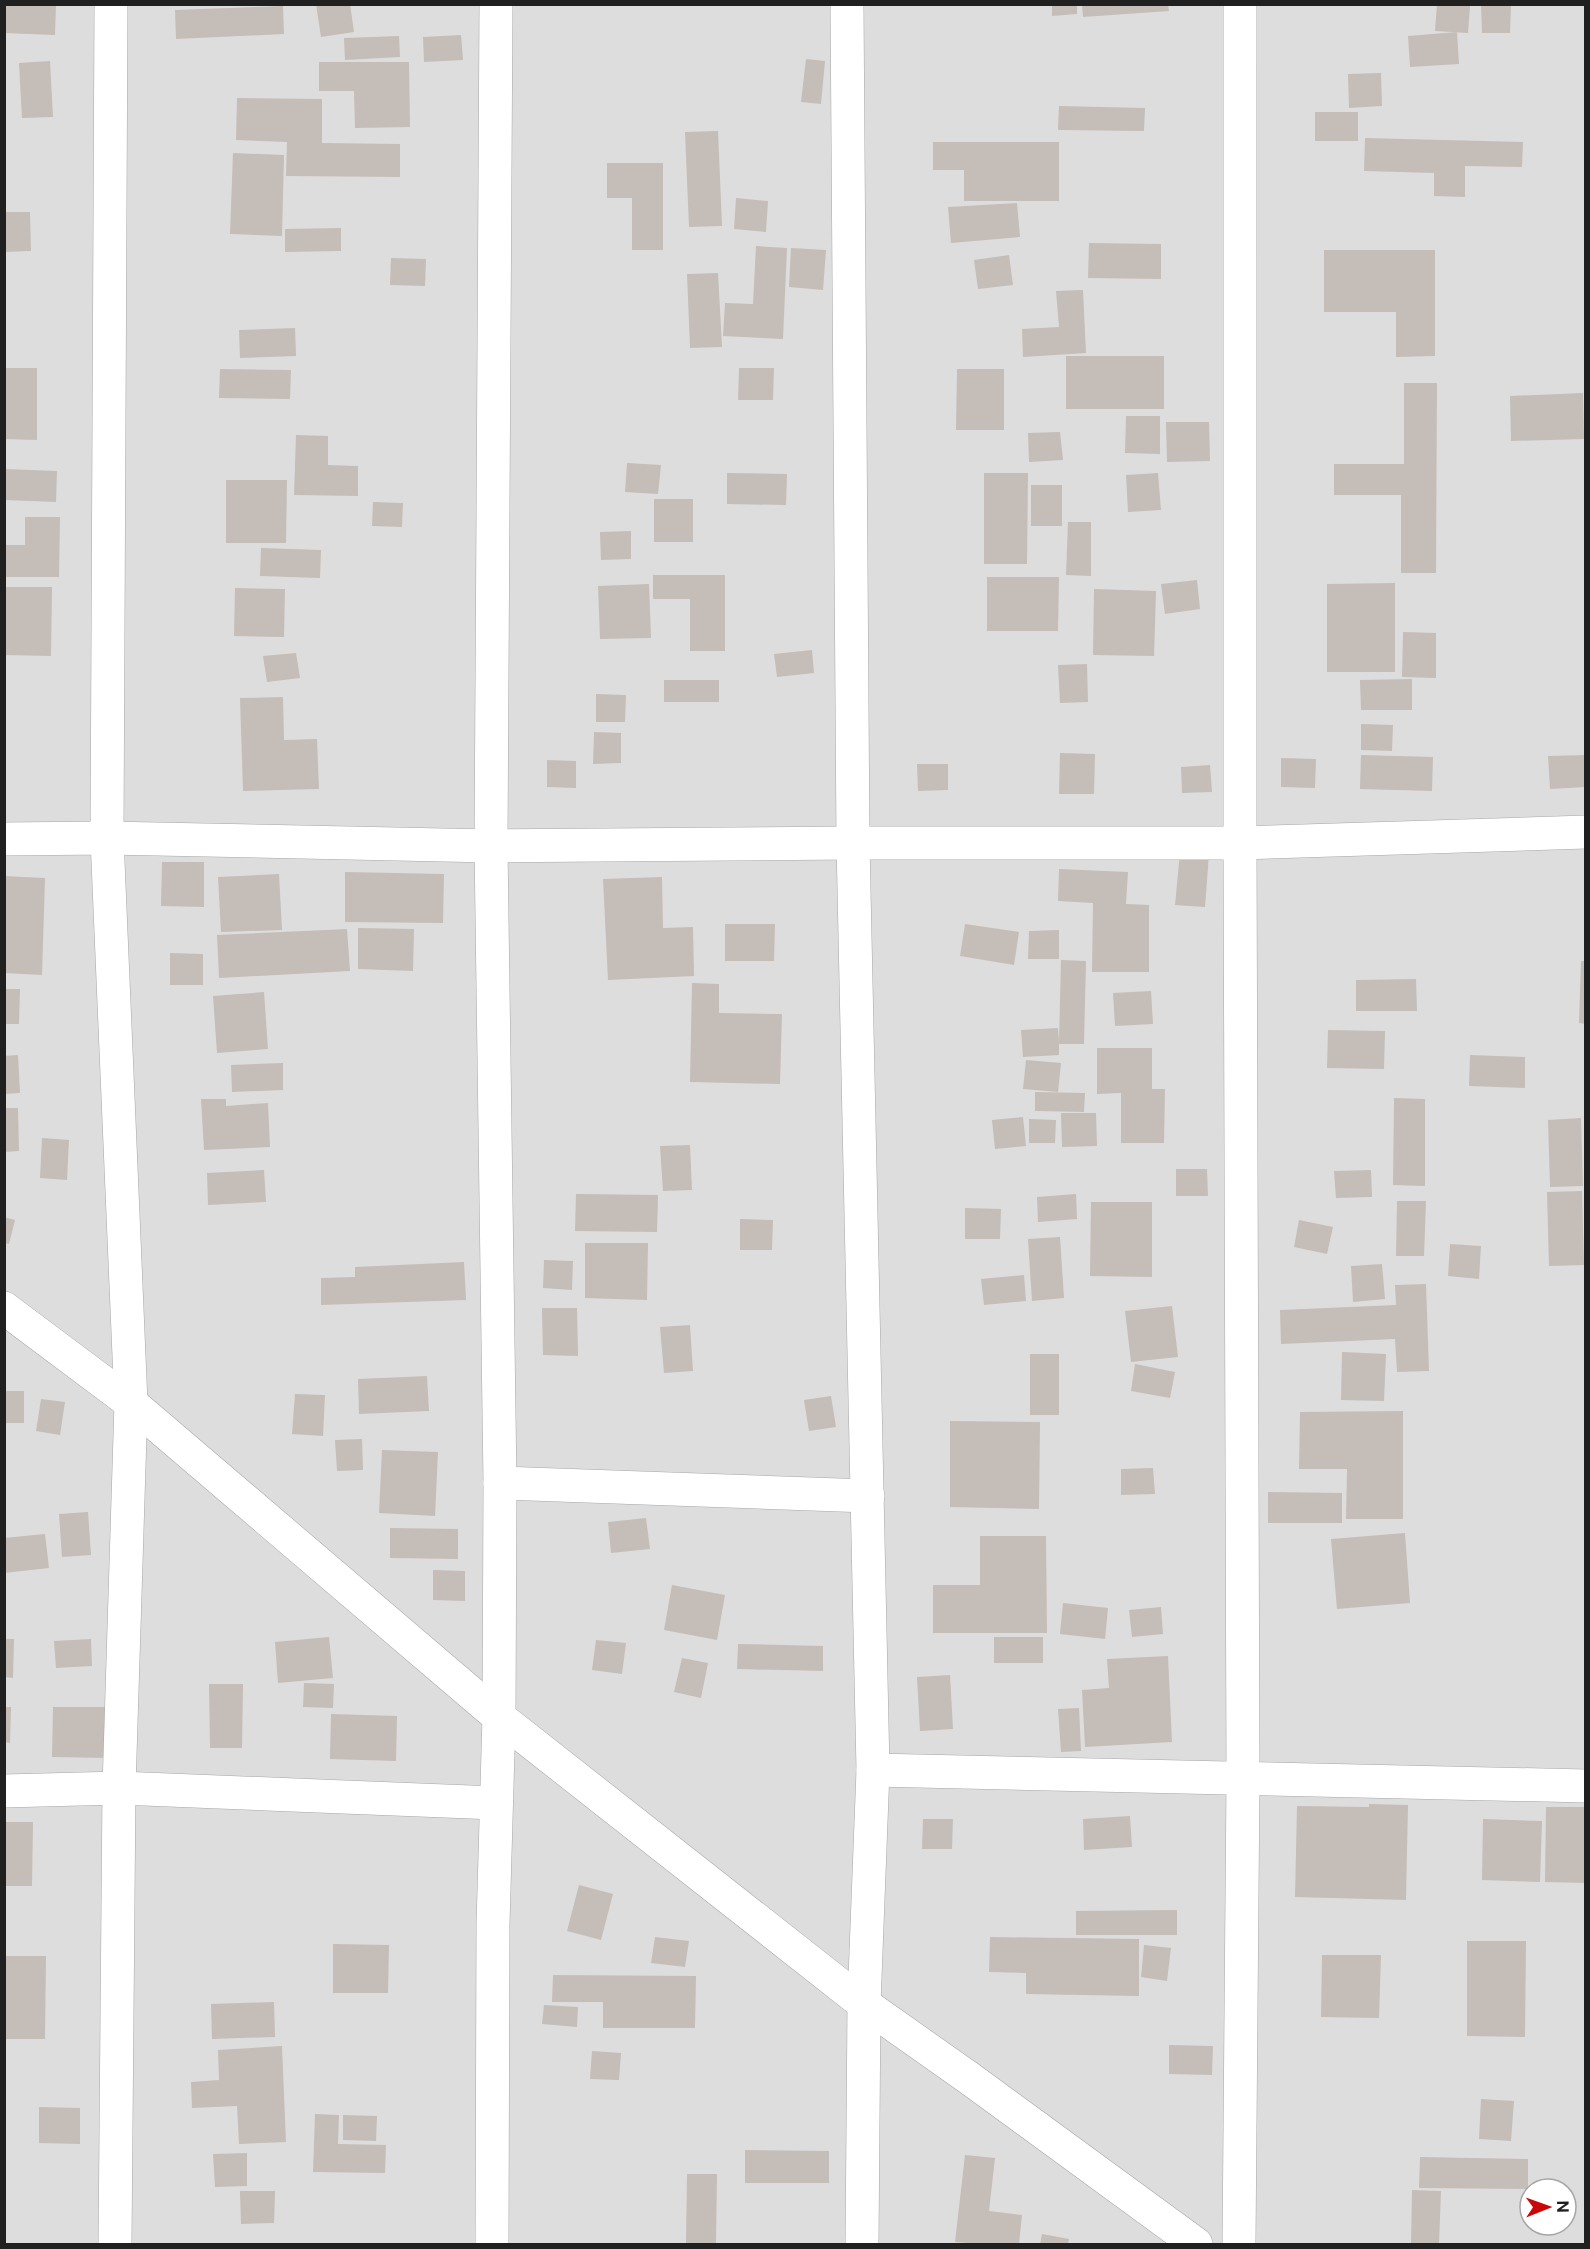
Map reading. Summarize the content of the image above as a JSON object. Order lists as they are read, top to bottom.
{
  "north": "right"
}
